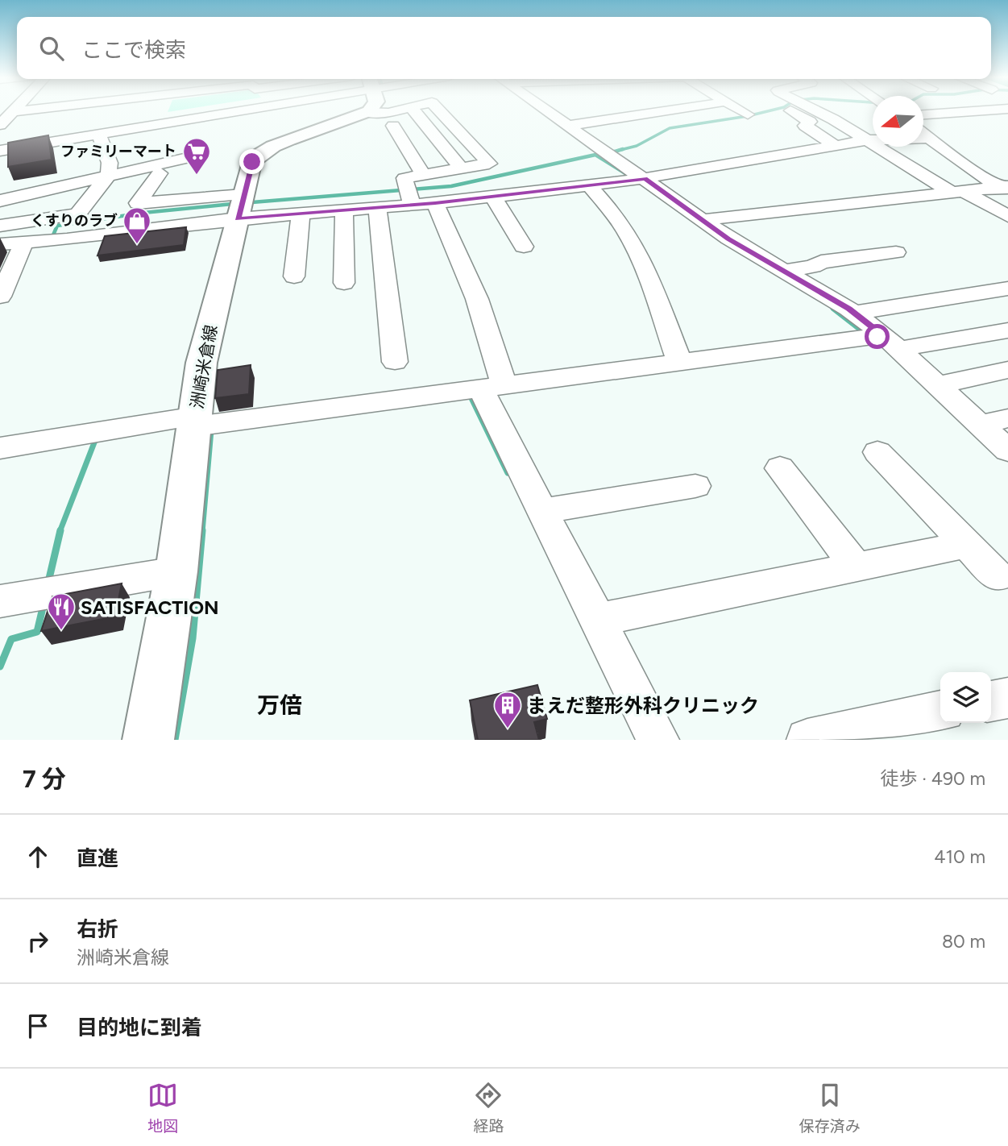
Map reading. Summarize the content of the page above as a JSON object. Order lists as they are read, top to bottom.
{
  "streets": {
    "main road": ["洲崎米倉線"]
  },
  "districts": ["万倍"],
  "places": {
    "supermarket": ["ファミリーマート"],
    "shop": ["くすりのラブ"],
    "restaurant": ["SATISFACTION"],
    "building": ["まえだ整形外科クリニック"]
  },
  "north": "left",
  "page": {
    "search": "ここで検索",
    "heading": ["7 分", "徒歩 · 490 m"],
    "list": [
      ["直進", "410 m"],
      ["右折", "洲崎米倉線", "80 m"],
      "目的地に到着"
    ],
    "nav": ["地図", "経路", "保存済み"]
  }
}
